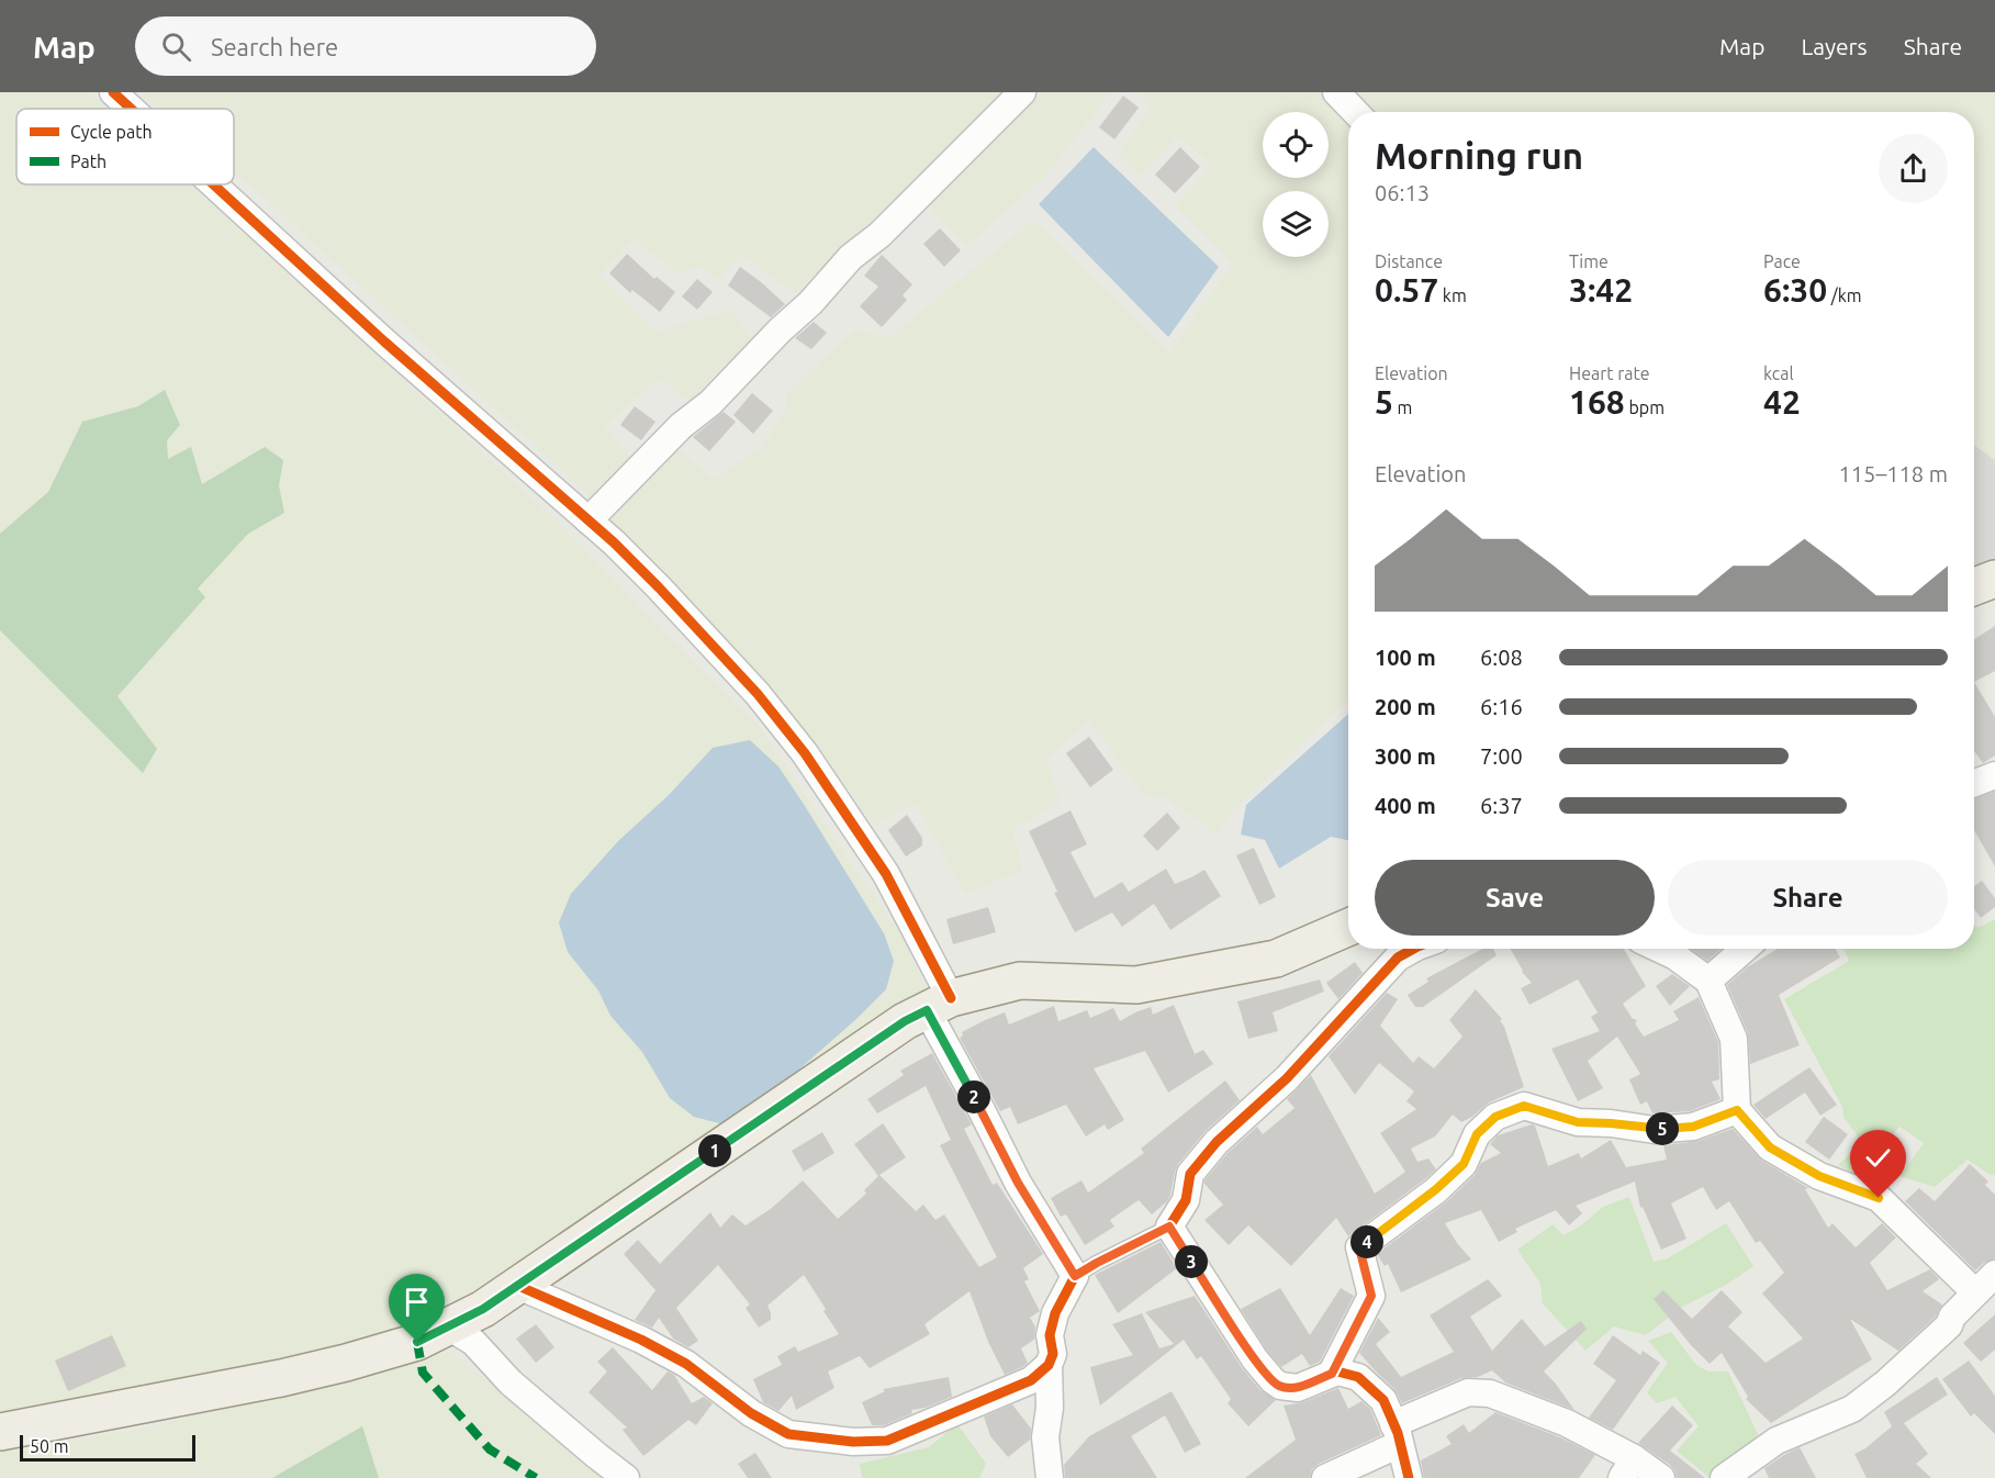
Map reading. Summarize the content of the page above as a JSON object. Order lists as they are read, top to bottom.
{
  "legend": ["Cycle path", "Path"],
  "scale_bar": "50 m",
  "page": {
    "header": "Map",
    "search": "Search here",
    "nav": ["Map", "Layers", "Share"],
    "heading": ["Morning run", "06:13"],
    "stats": [
      ["Distance", "0.57 km"],
      ["Time", "3:42"],
      ["Pace", "6:30 /km"],
      ["Elevation", "5 m"],
      ["Heart rate", "168 bpm"],
      ["kcal", "42"]
    ],
    "chart": ["Elevation", "115–118 m"],
    "list": [
      {
        "name": "100 m",
        "note": "6:08"
      },
      {
        "name": "200 m",
        "note": "6:16"
      },
      {
        "name": "300 m",
        "note": "7:00"
      },
      {
        "name": "400 m",
        "note": "6:37"
      }
    ],
    "buttons": ["Save", "Share"],
    "pins": [
      "2",
      "5",
      "1",
      "4",
      "3"
    ],
    "scale": "50 m"
  }
}
